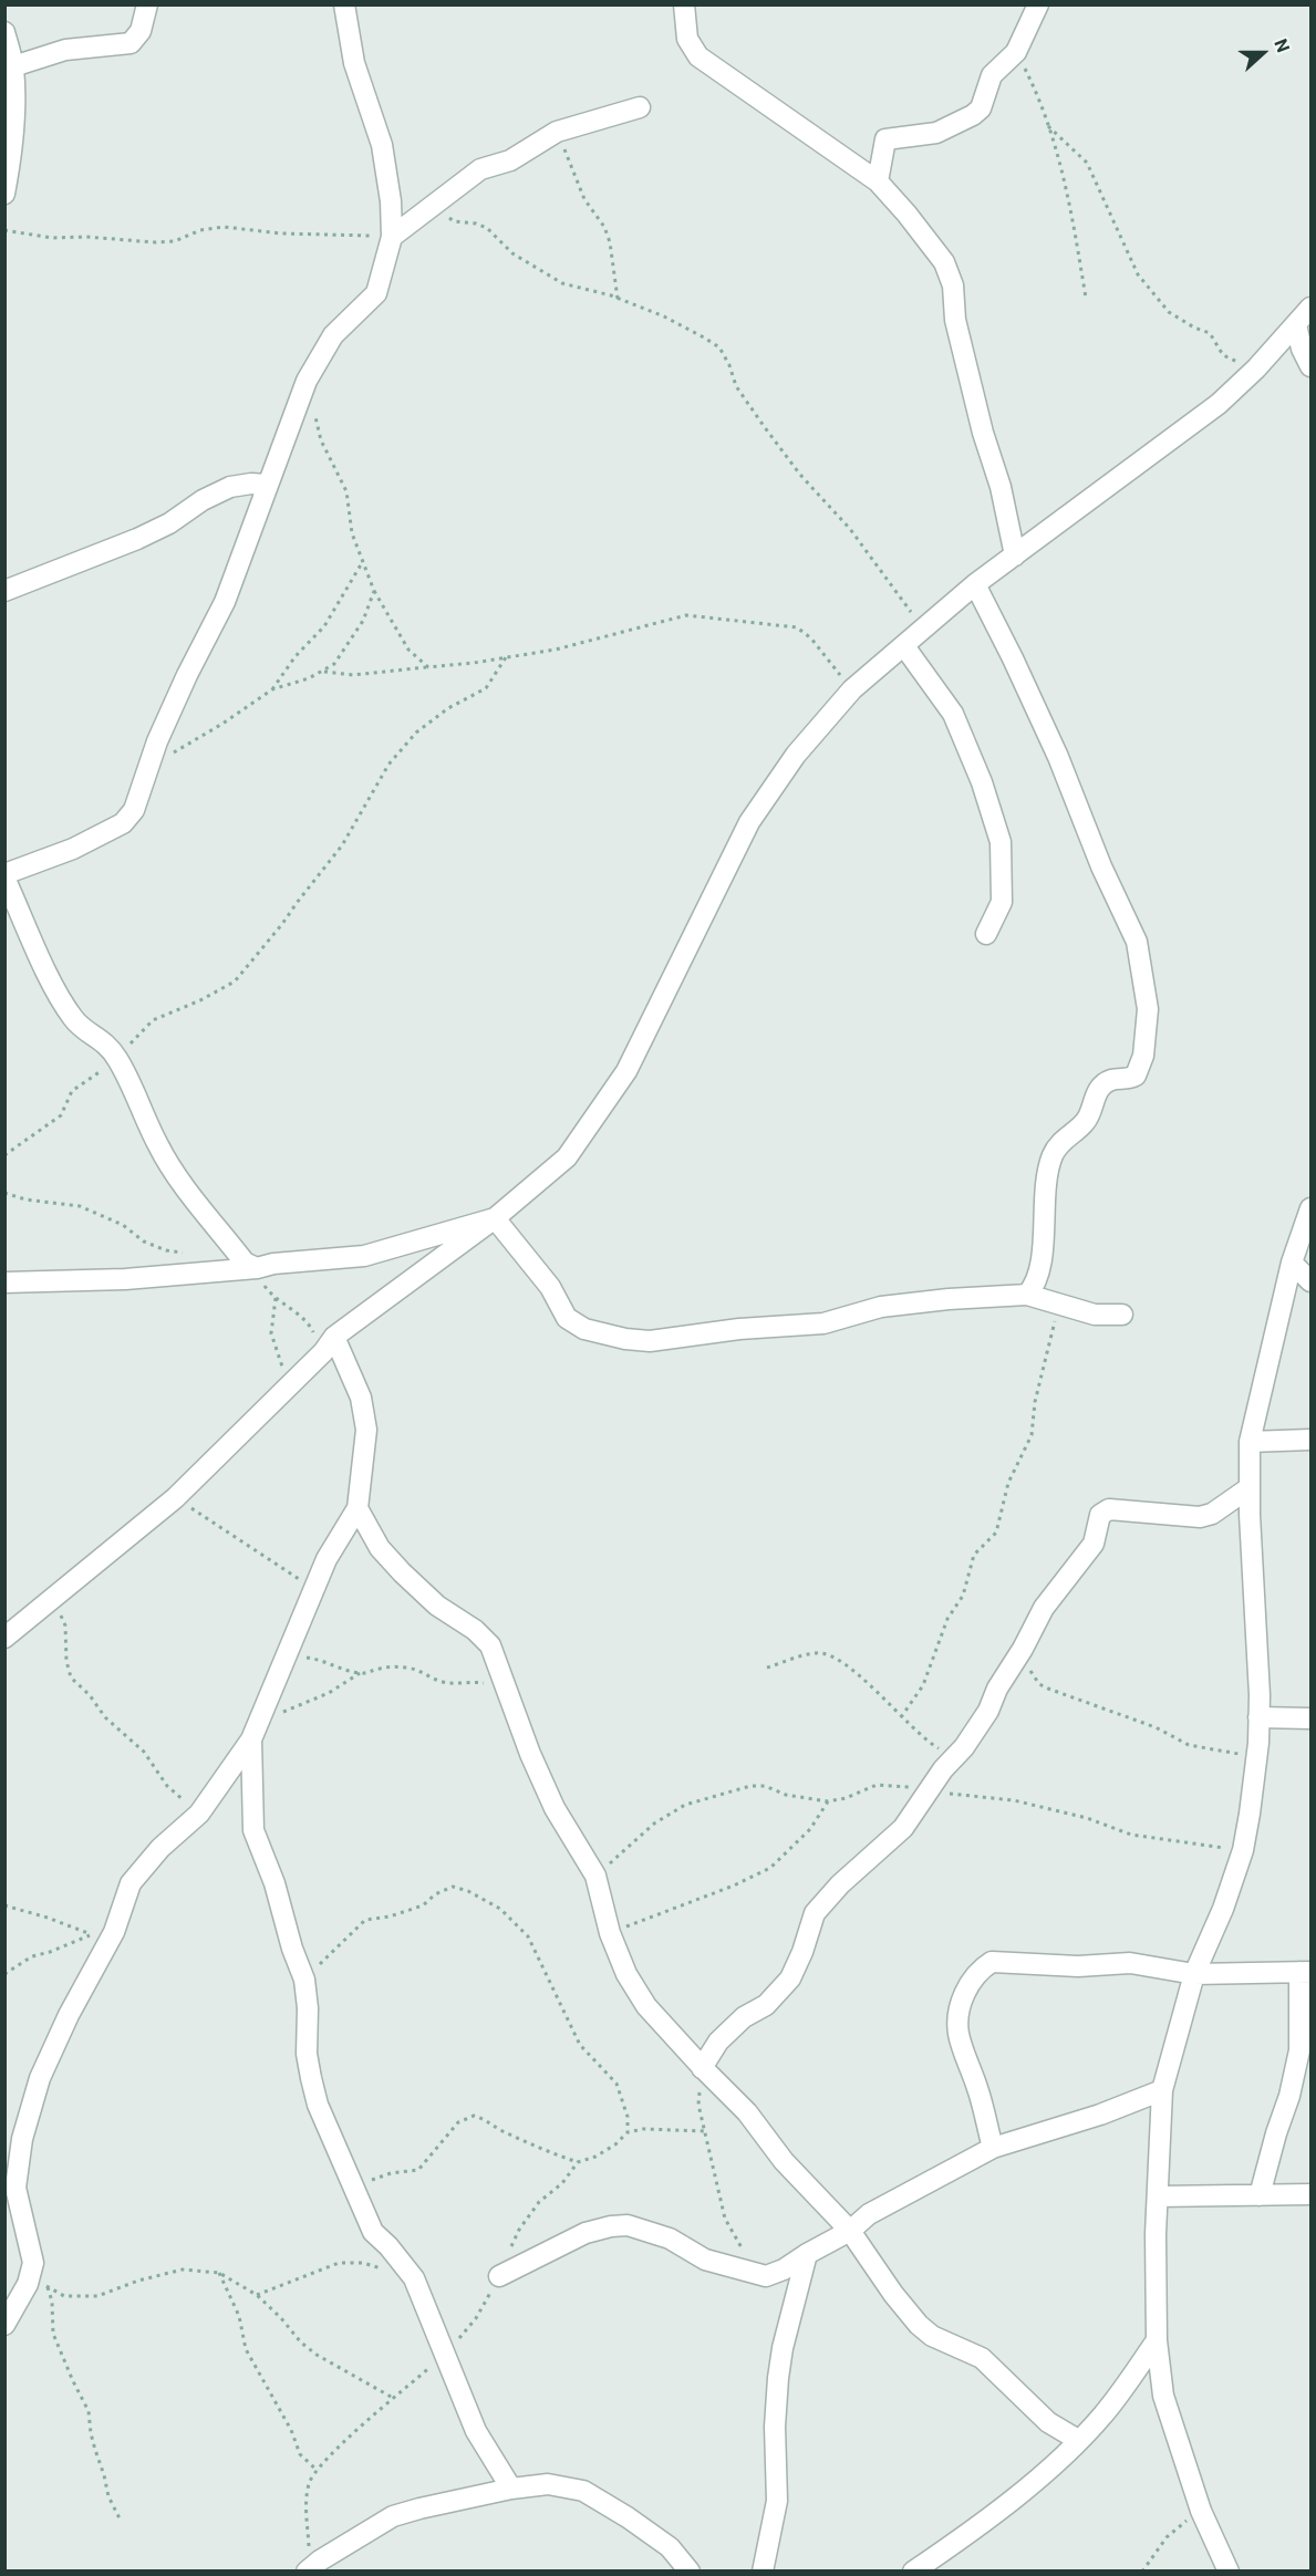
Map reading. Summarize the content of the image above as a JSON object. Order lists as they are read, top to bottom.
{
  "north": "right"
}
